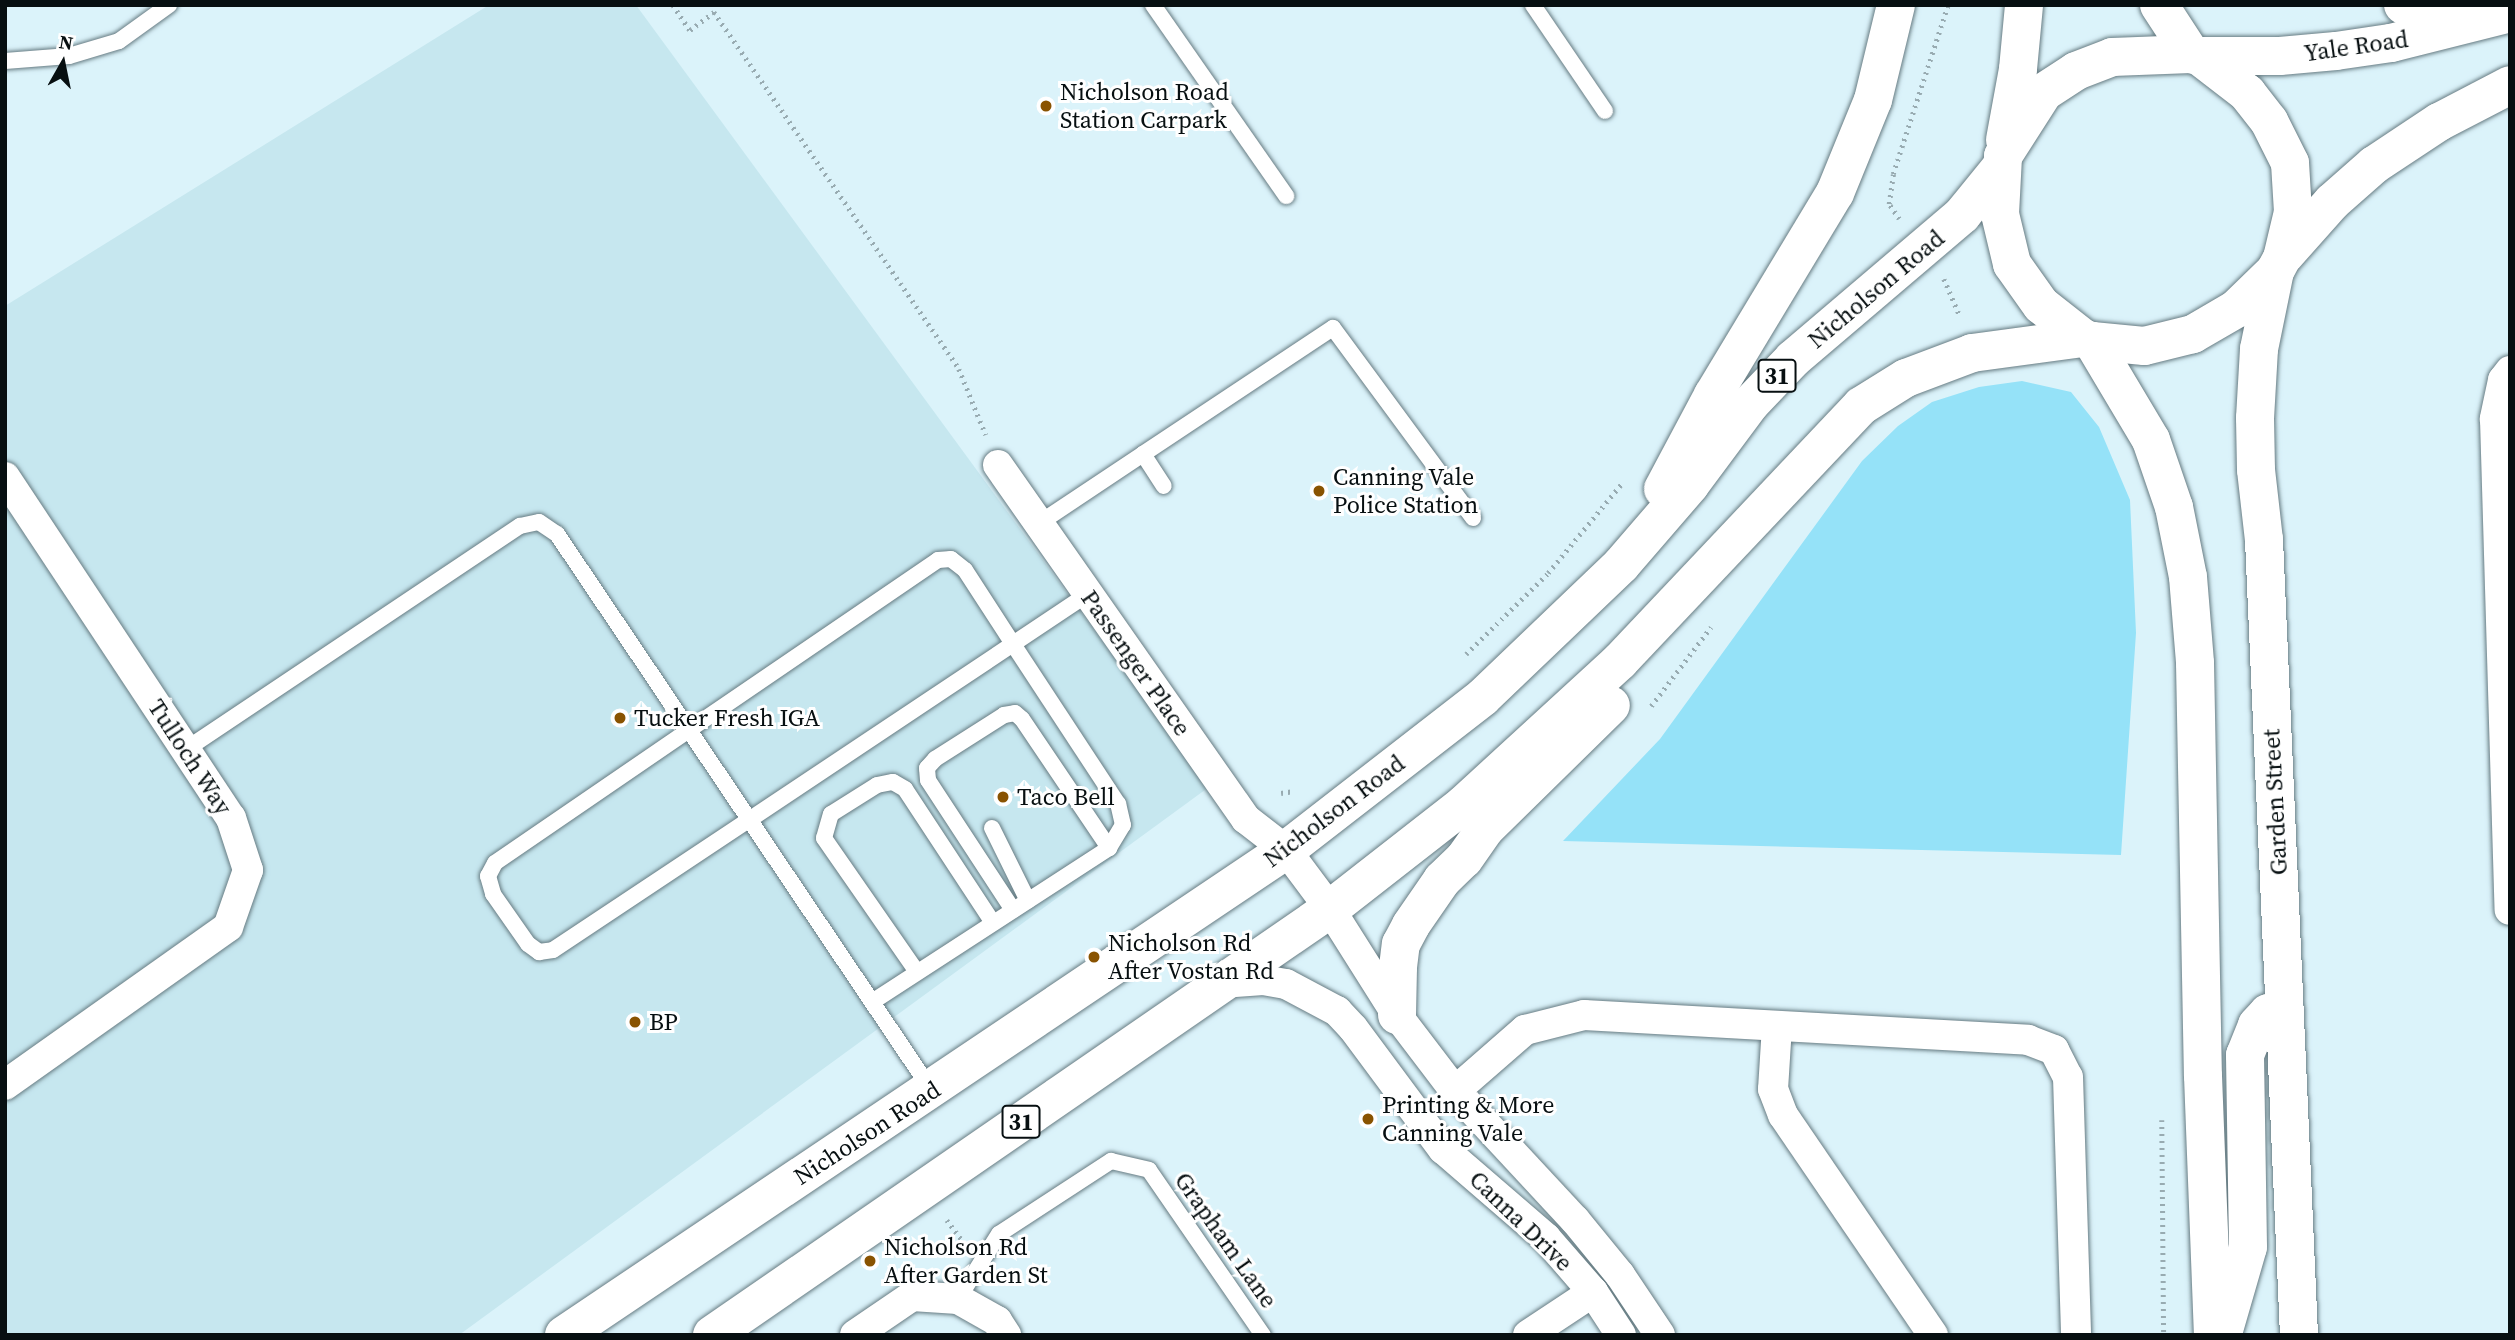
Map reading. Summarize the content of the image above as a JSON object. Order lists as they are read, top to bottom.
{
  "streets": {
    "main road": [
      "Yale Road",
      "Nicholson Road",
      "31",
      "Garden Street"
    ],
    "street": ["Passenger Place", "Tulloch Way", "Canna Drive"],
    "lane": ["Grapham Lane"]
  },
  "crossings": [
    ["Yale Road", "31"],
    ["Yale Road", "Garden Street"],
    ["Nicholson Road", "31"],
    ["Nicholson Road", "Passenger Place"],
    ["31", "Passenger Place"],
    ["31", "Garden Street"],
    ["31", "Canna Drive"],
    ["Passenger Place", "Canna Drive"]
  ],
  "places": [
    "Nicholson Road Station Carpark",
    "Canning Vale Police Station",
    "Tucker Fresh IGA",
    "Taco Bell",
    "Nicholson Rd After Vostan Rd",
    "BP",
    "Printing & More Canning Vale",
    "Nicholson Rd After Garden St"
  ],
  "north": "top"
}
